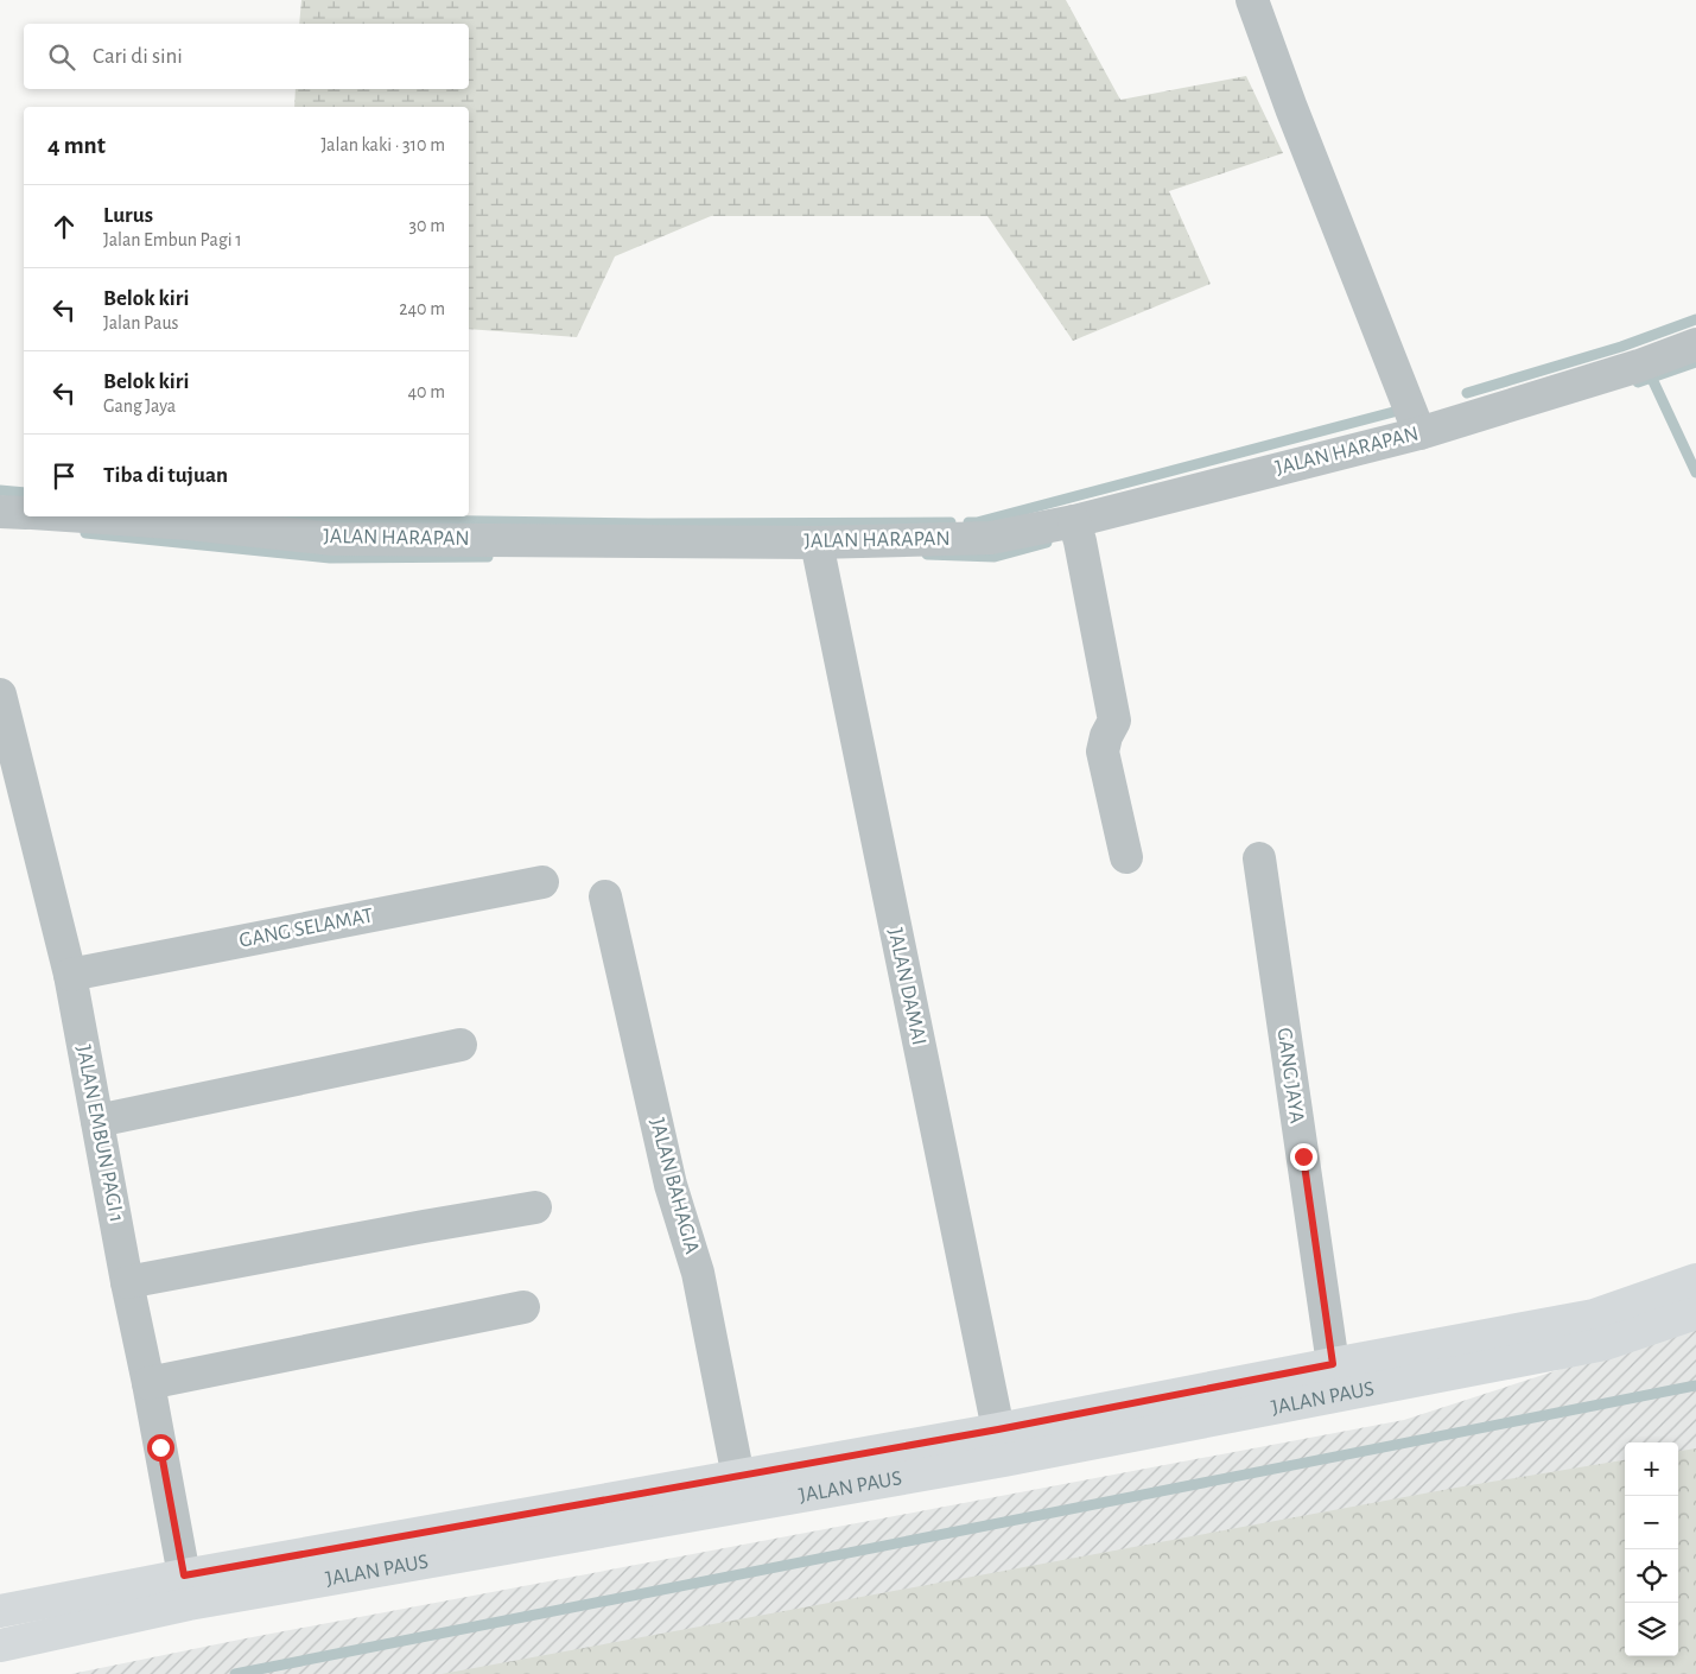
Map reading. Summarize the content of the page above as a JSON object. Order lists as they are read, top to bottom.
{
  "streets": {
    "main road": ["JALAN PAUS"],
    "street": [
      "JALAN HARAPAN",
      "GANG SELAMAT",
      "JALAN DAMAI",
      "GANG JAYA",
      "JALAN EMBUN PAGI 1",
      "JALAN BAHAGIA"
    ]
  },
  "crossings": [
    ["JALAN HARAPAN", "JALAN DAMAI"],
    ["GANG SELAMAT", "JALAN EMBUN PAGI 1"],
    ["JALAN DAMAI", "JALAN PAUS"],
    ["GANG JAYA", "JALAN PAUS"],
    ["JALAN EMBUN PAGI 1", "JALAN PAUS"],
    ["JALAN BAHAGIA", "JALAN PAUS"]
  ],
  "page": {
    "search": "Cari di sini",
    "heading": ["4 mnt", "Jalan kaki · 310 m"],
    "list": [
      ["Lurus", "Jalan Embun Pagi 1", "30 m"],
      ["Belok kiri", "Jalan Paus", "240 m"],
      ["Belok kiri", "Gang Jaya", "40 m"],
      "Tiba di tujuan"
    ],
    "map_buttons": ["+", "−"]
  }
}
